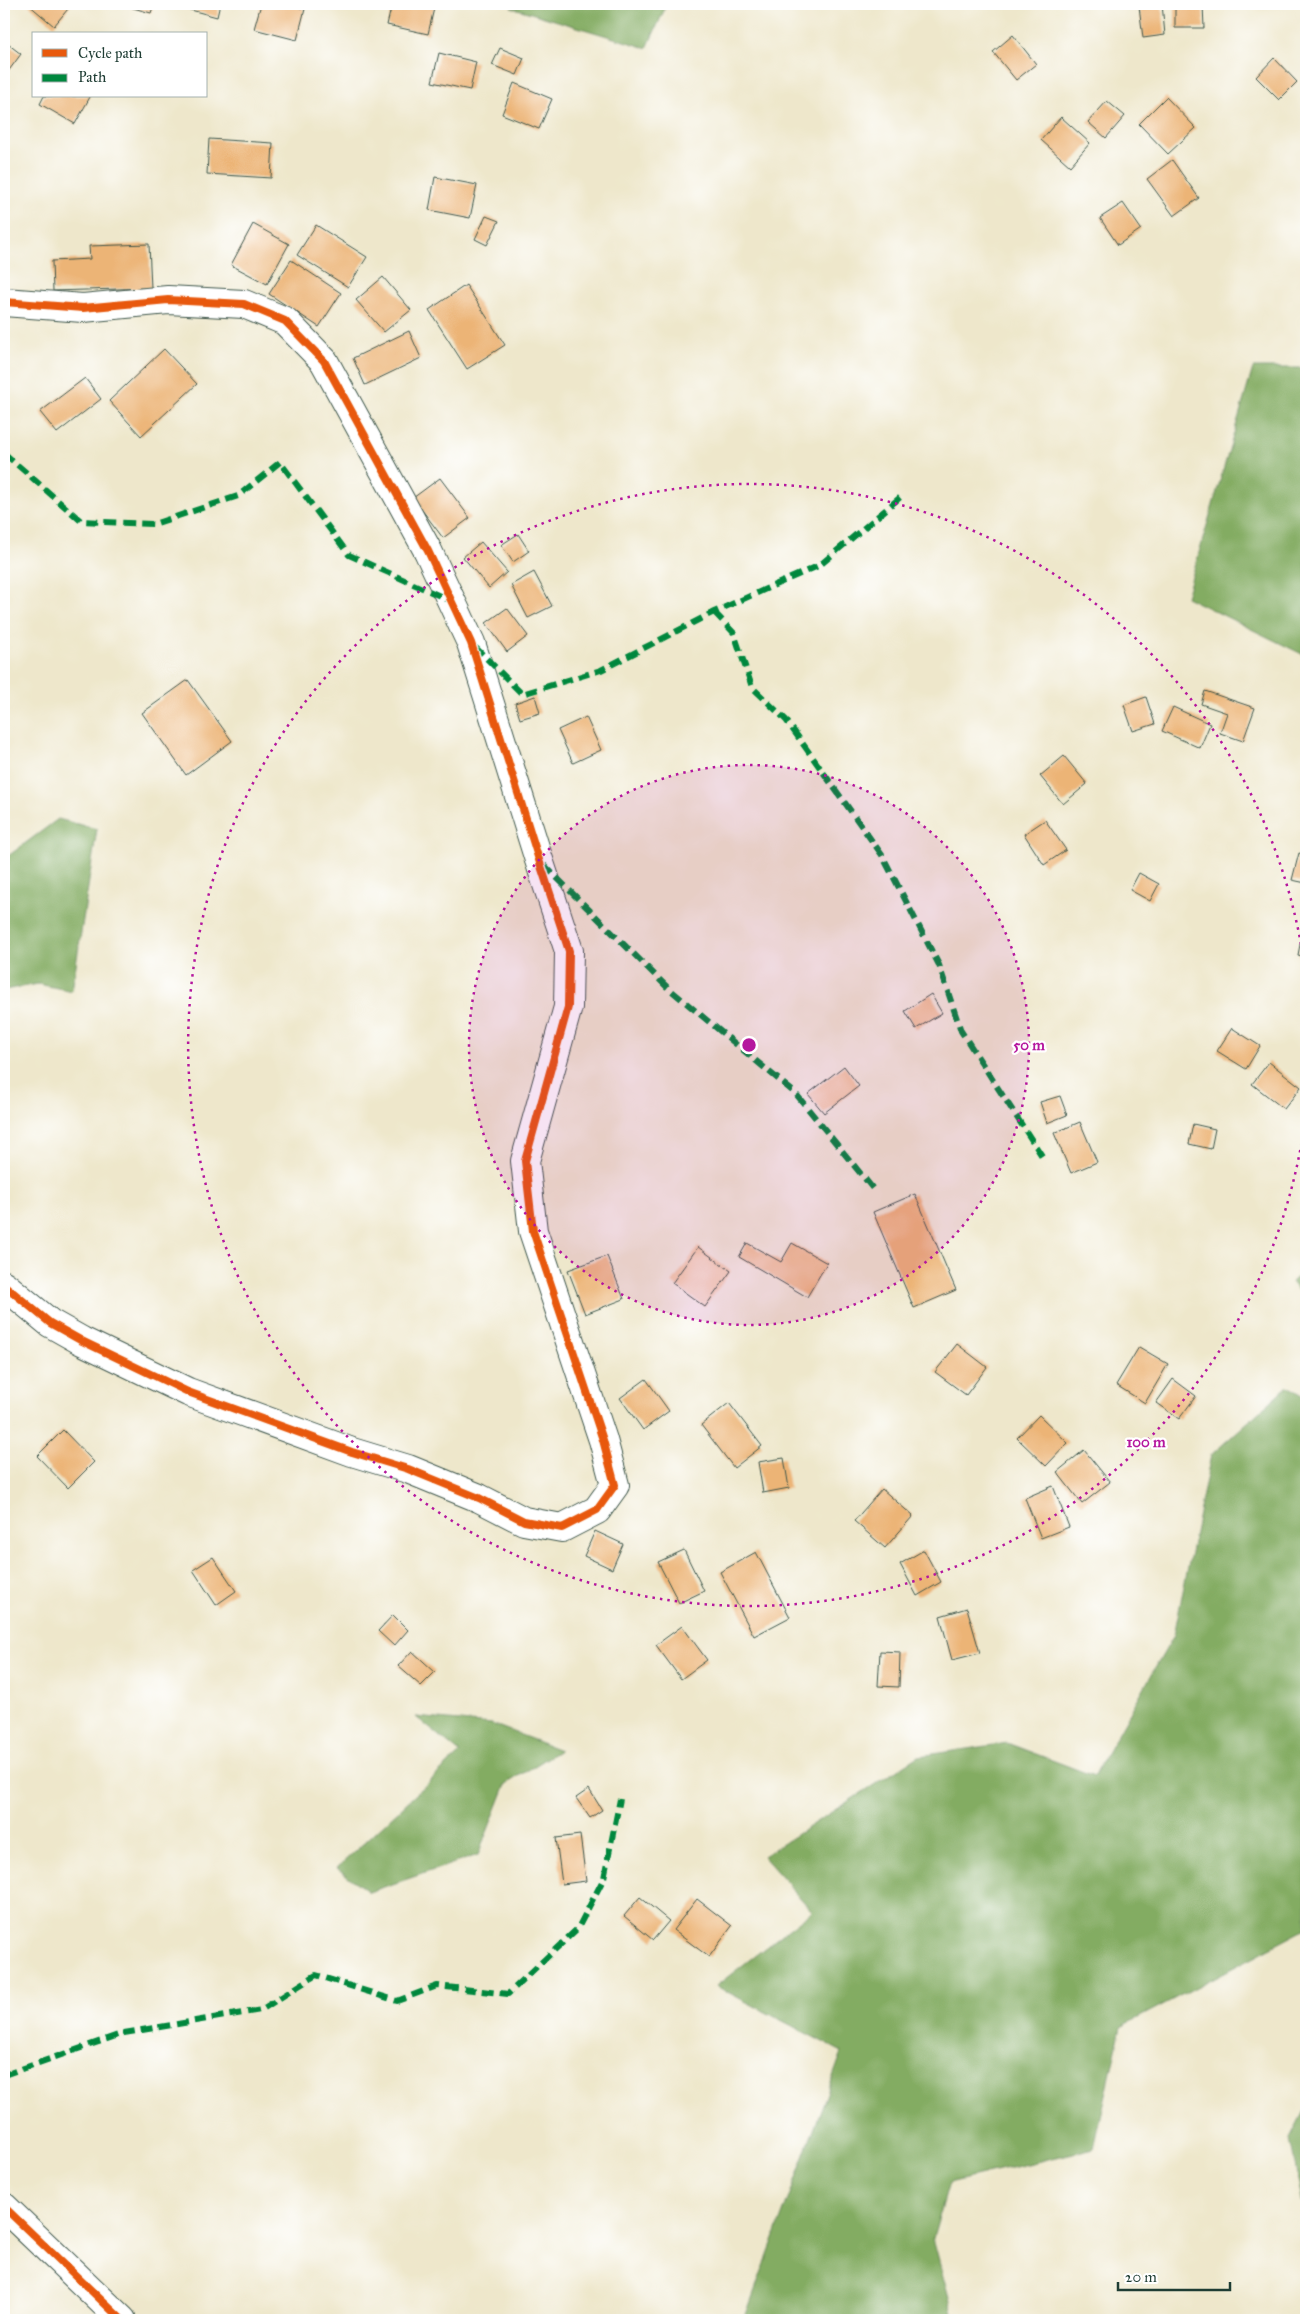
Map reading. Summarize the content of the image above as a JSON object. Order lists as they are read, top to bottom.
{
  "legend": ["Cycle path", "Path"],
  "scale_bar": "20 m",
  "rings": ["50 m", "100 m"]
}
